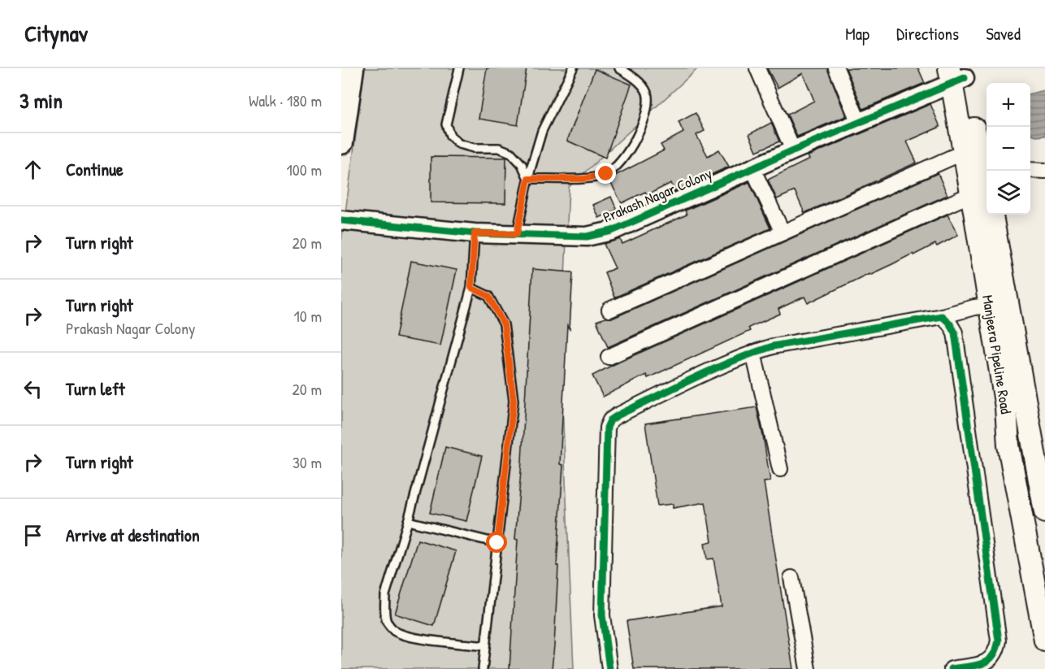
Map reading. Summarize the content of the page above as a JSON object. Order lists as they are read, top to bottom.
{
  "streets": {
    "main road": ["Manjeera Pipeline Road"],
    "street": ["Prakash Nagar Colony"]
  },
  "crossings": [
    ["Prakash Nagar Colony", "Manjeera Pipeline Road"]
  ],
  "page": {
    "header": "Citynav",
    "nav": ["Map", "Directions", "Saved"],
    "heading": ["3 min", "Walk · 180 m"],
    "map_buttons": ["+", "−"],
    "list": [
      ["Continue", "100 m"],
      ["Turn right", "20 m"],
      ["Turn right", "Prakash Nagar Colony", "10 m"],
      ["Turn left", "20 m"],
      ["Turn right", "30 m"],
      "Arrive at destination"
    ]
  }
}
